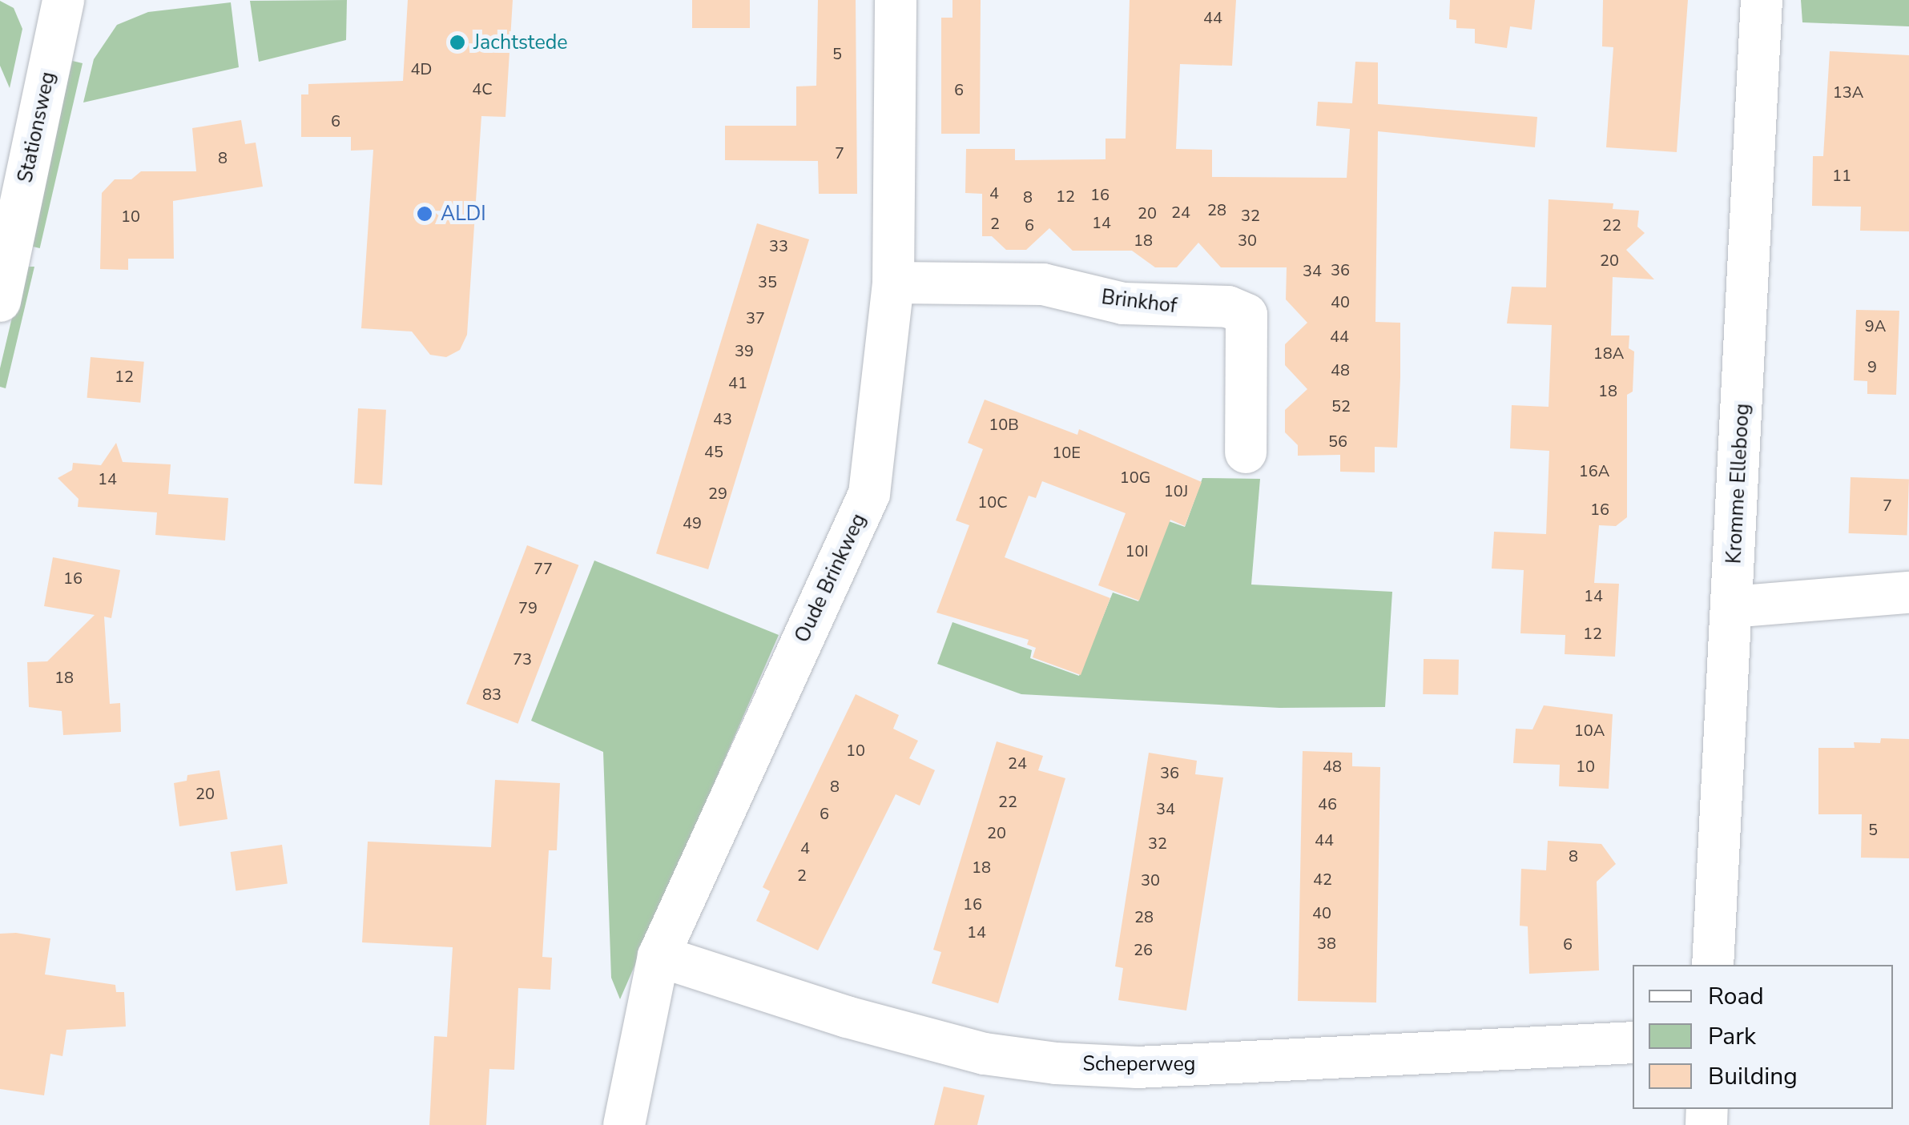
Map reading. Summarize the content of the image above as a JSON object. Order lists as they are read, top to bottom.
{
  "streets": {
    "street": [
      "Stationsweg",
      "Brinkhof",
      "Kromme Elleboog",
      "Oude Brinkweg",
      "Scheperweg"
    ]
  },
  "crossings": [
    ["Brinkhof", "Oude Brinkweg"],
    ["Oude Brinkweg", "Scheperweg"]
  ],
  "places": ["Jachtstede", "ALDI"],
  "house_numbers": [
    "44",
    "5",
    "4D",
    "4C",
    "6",
    "13A",
    "6",
    "7",
    "8",
    "11",
    "4",
    "16",
    "12",
    "8",
    "28",
    "24",
    "20",
    "32",
    "10",
    "14",
    "2",
    "6",
    "22",
    "18",
    "30",
    "33",
    "20",
    "36",
    "34",
    "35",
    "40",
    "37",
    "9A",
    "44",
    "39",
    "18A",
    "9",
    "48",
    "12",
    "41",
    "18",
    "52",
    "43",
    "10B",
    "56",
    "45",
    "10E",
    "16A",
    "10G",
    "14",
    "10J",
    "29",
    "10C",
    "7",
    "16",
    "49",
    "10I",
    "77",
    "16",
    "14",
    "79",
    "12",
    "73",
    "18",
    "83",
    "10A",
    "10",
    "24",
    "48",
    "10",
    "36",
    "8",
    "20",
    "22",
    "46",
    "34",
    "6",
    "5",
    "20",
    "44",
    "32",
    "4",
    "8",
    "18",
    "2",
    "42",
    "30",
    "16",
    "40",
    "28",
    "14",
    "38",
    "6",
    "26"
  ],
  "legend": ["Road", "Park", "Building"]
}
